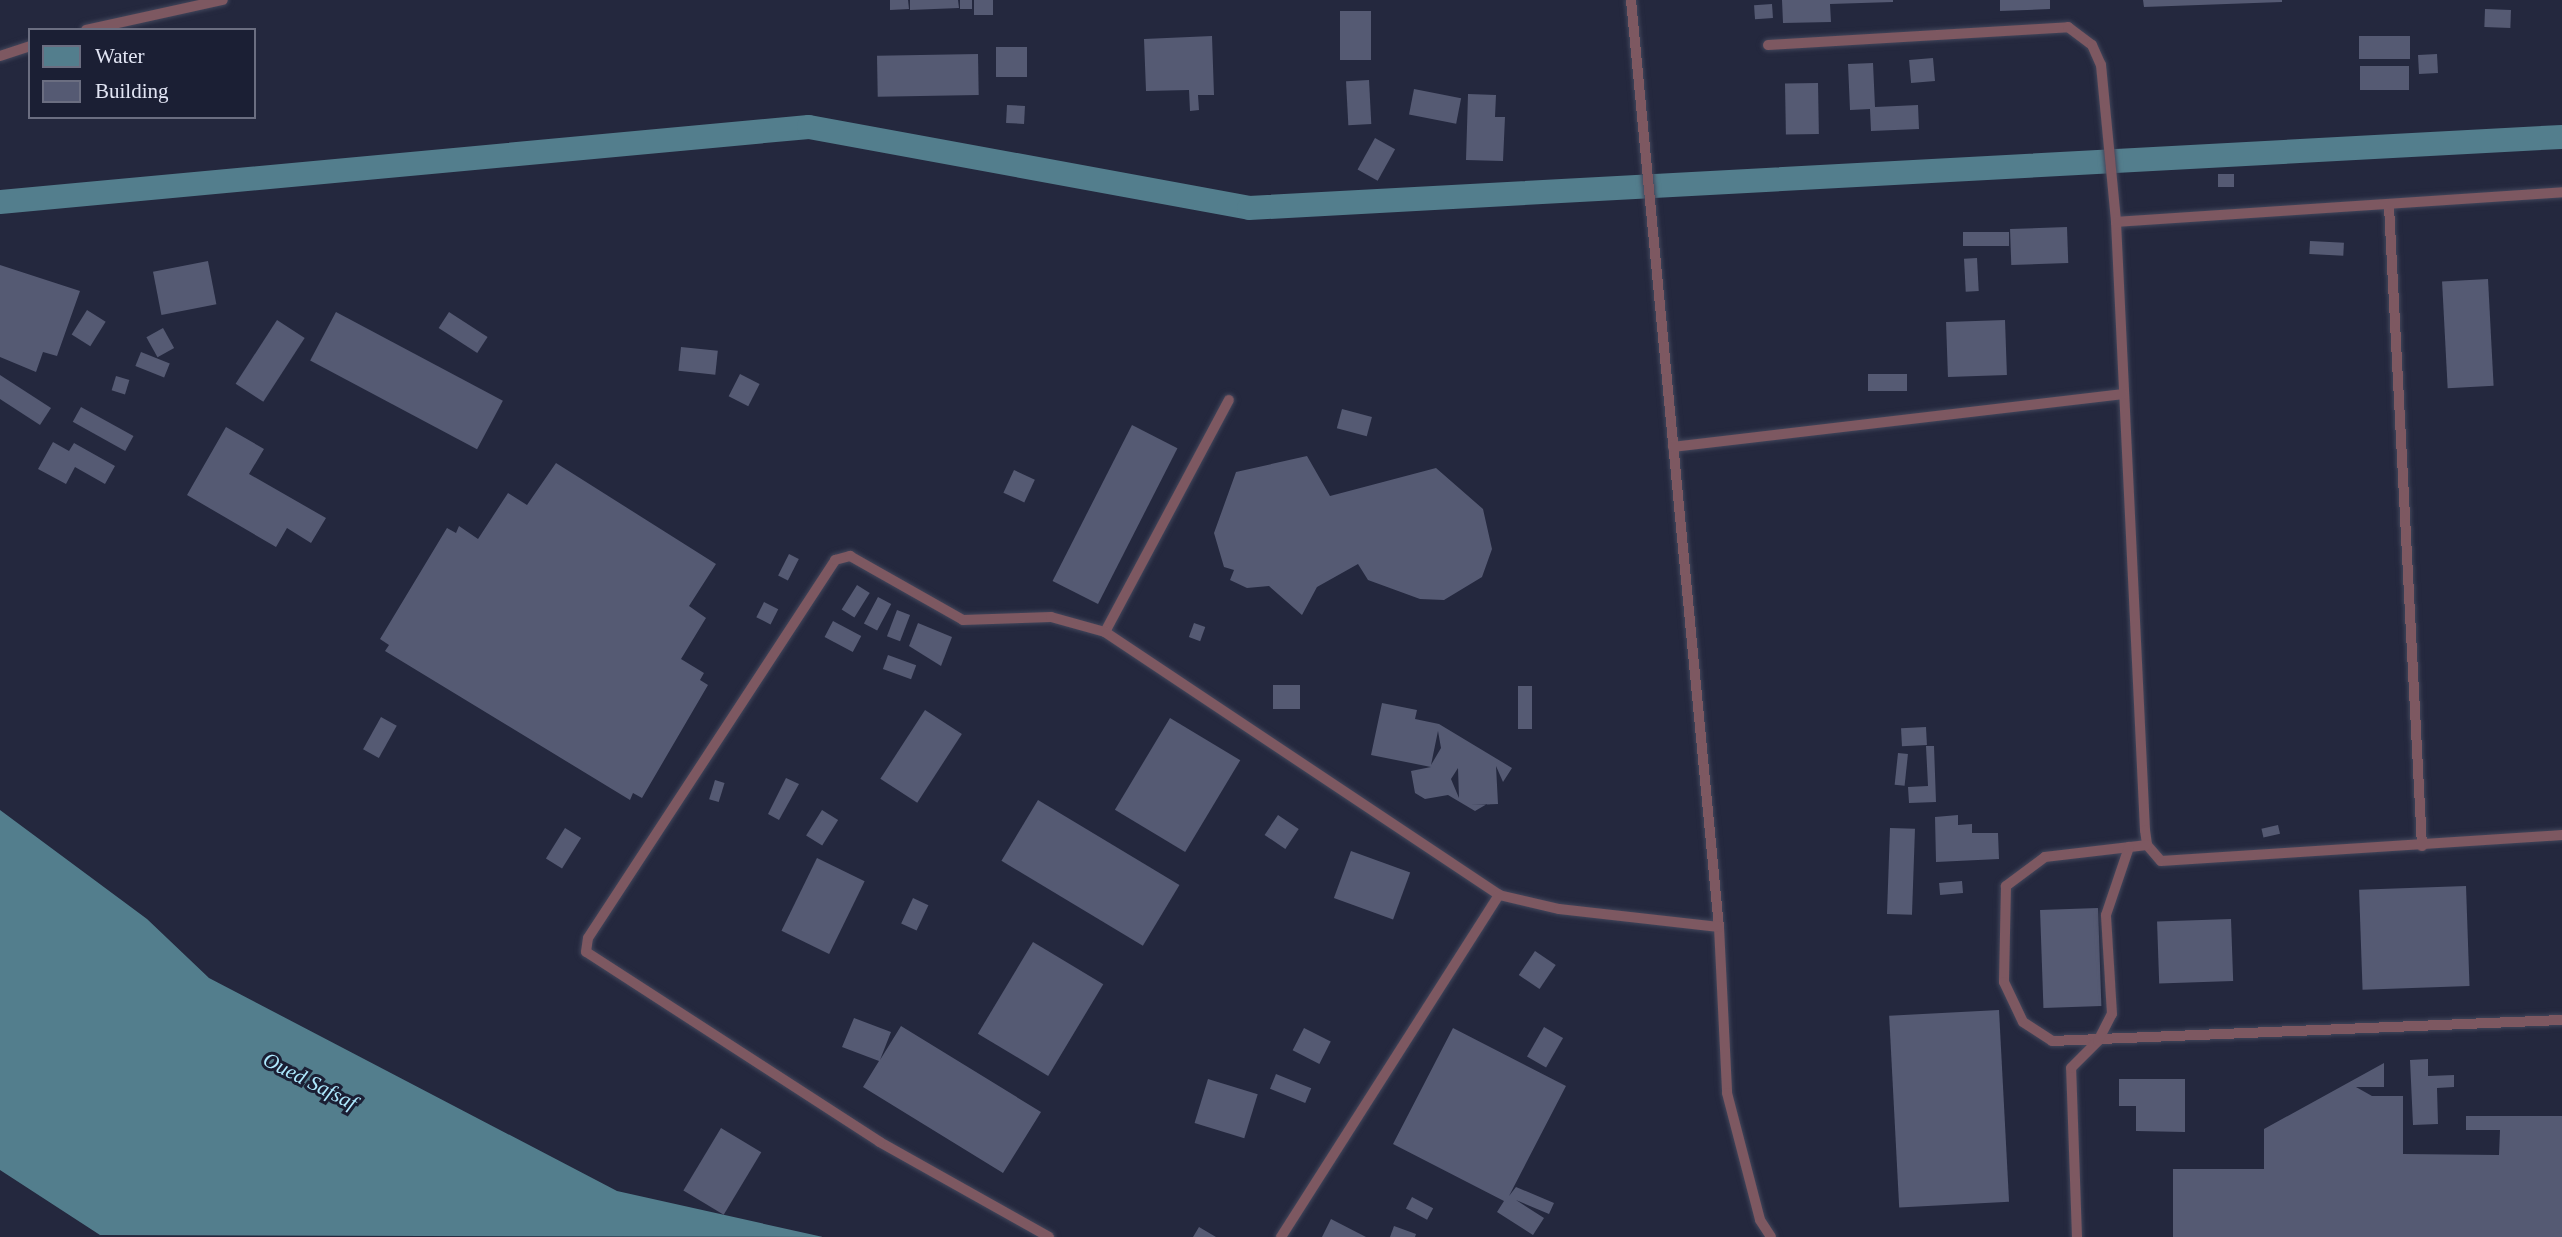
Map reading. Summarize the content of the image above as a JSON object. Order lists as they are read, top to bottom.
{
  "water": ["Oued Safsaf"],
  "legend": ["Water", "Building"]
}
